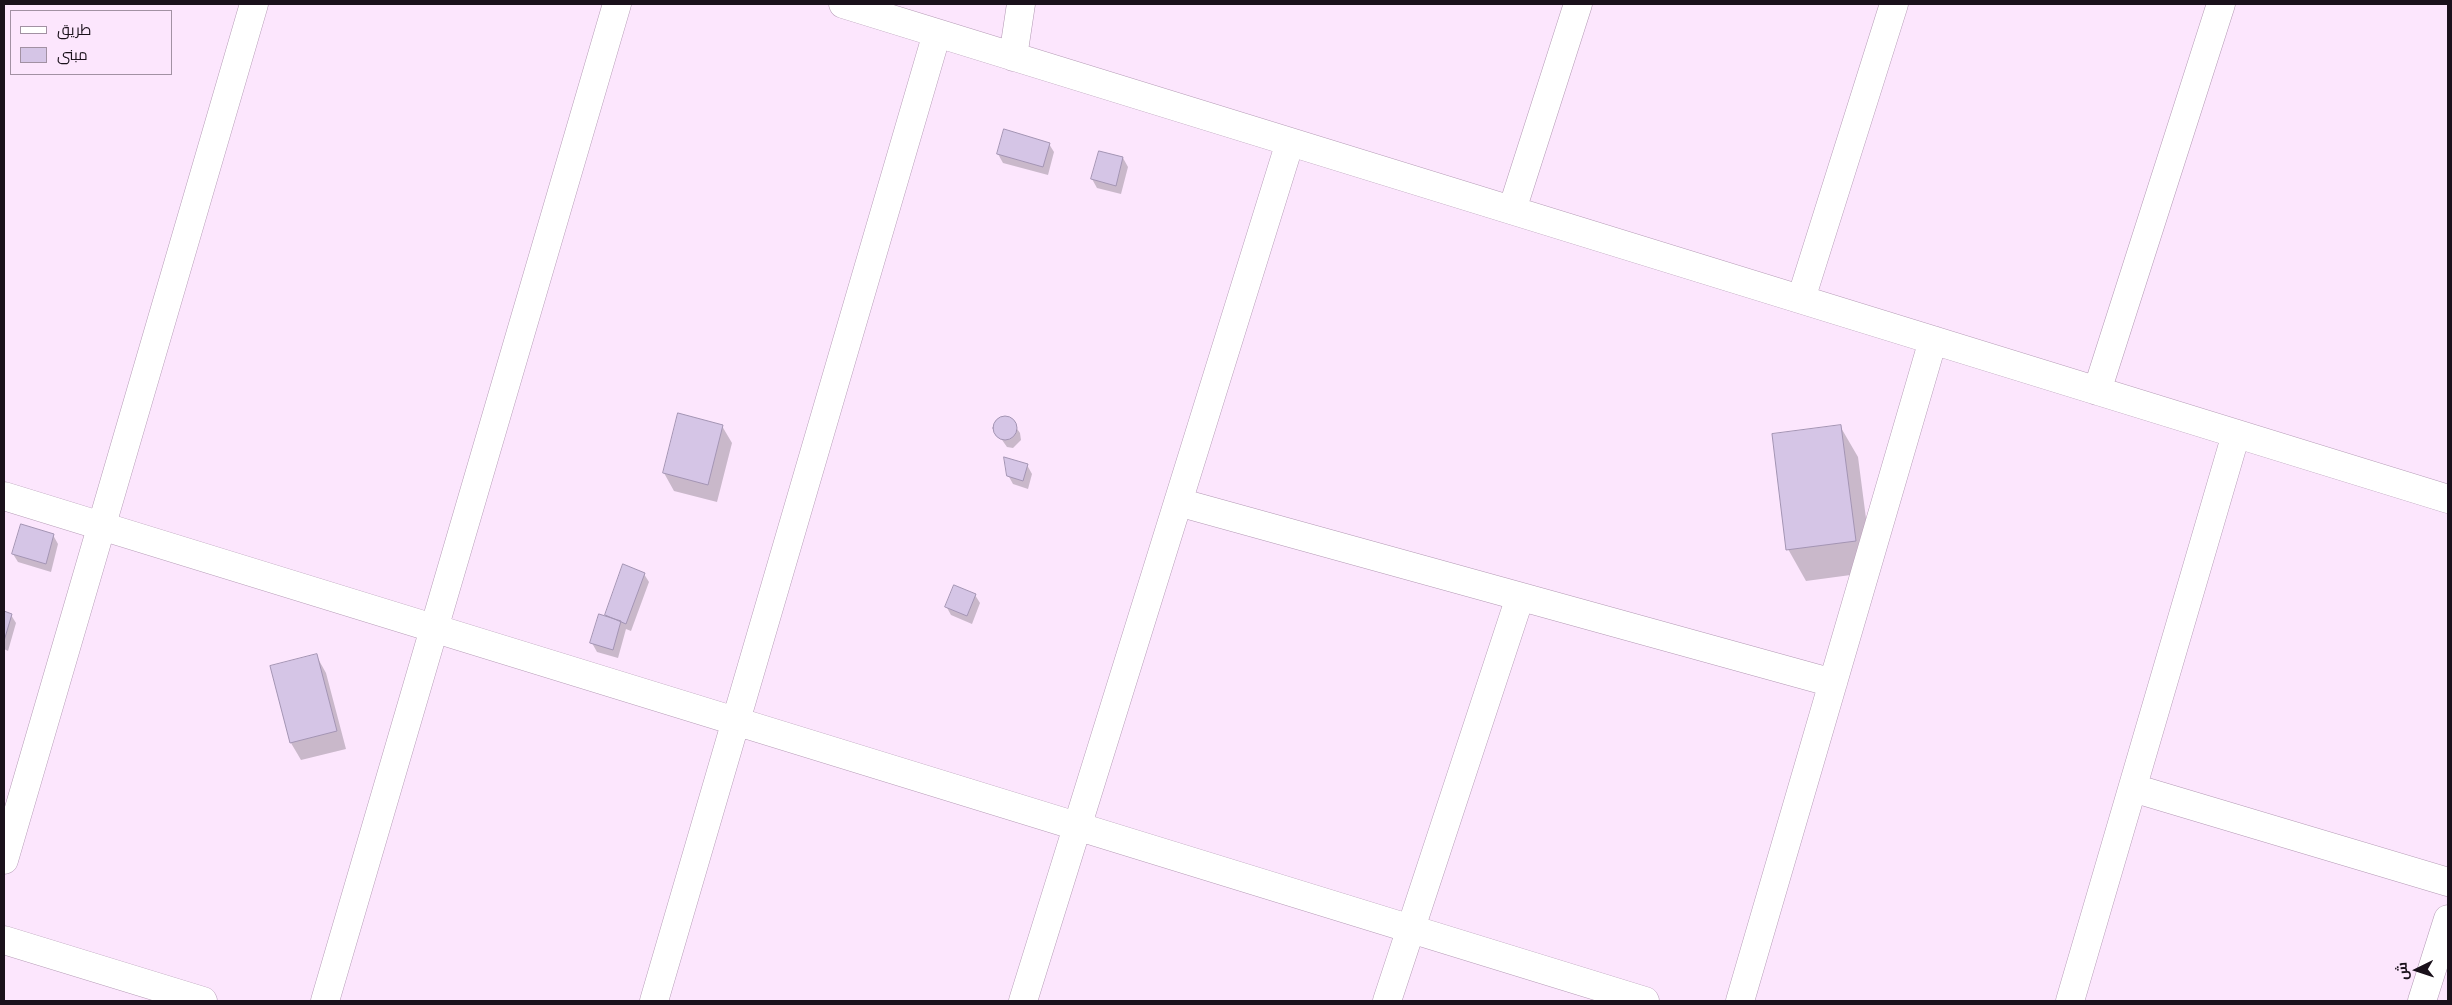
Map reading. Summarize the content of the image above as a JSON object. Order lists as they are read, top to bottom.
{
  "legend": ["طريق", "مبنى"],
  "north": "left"
}
